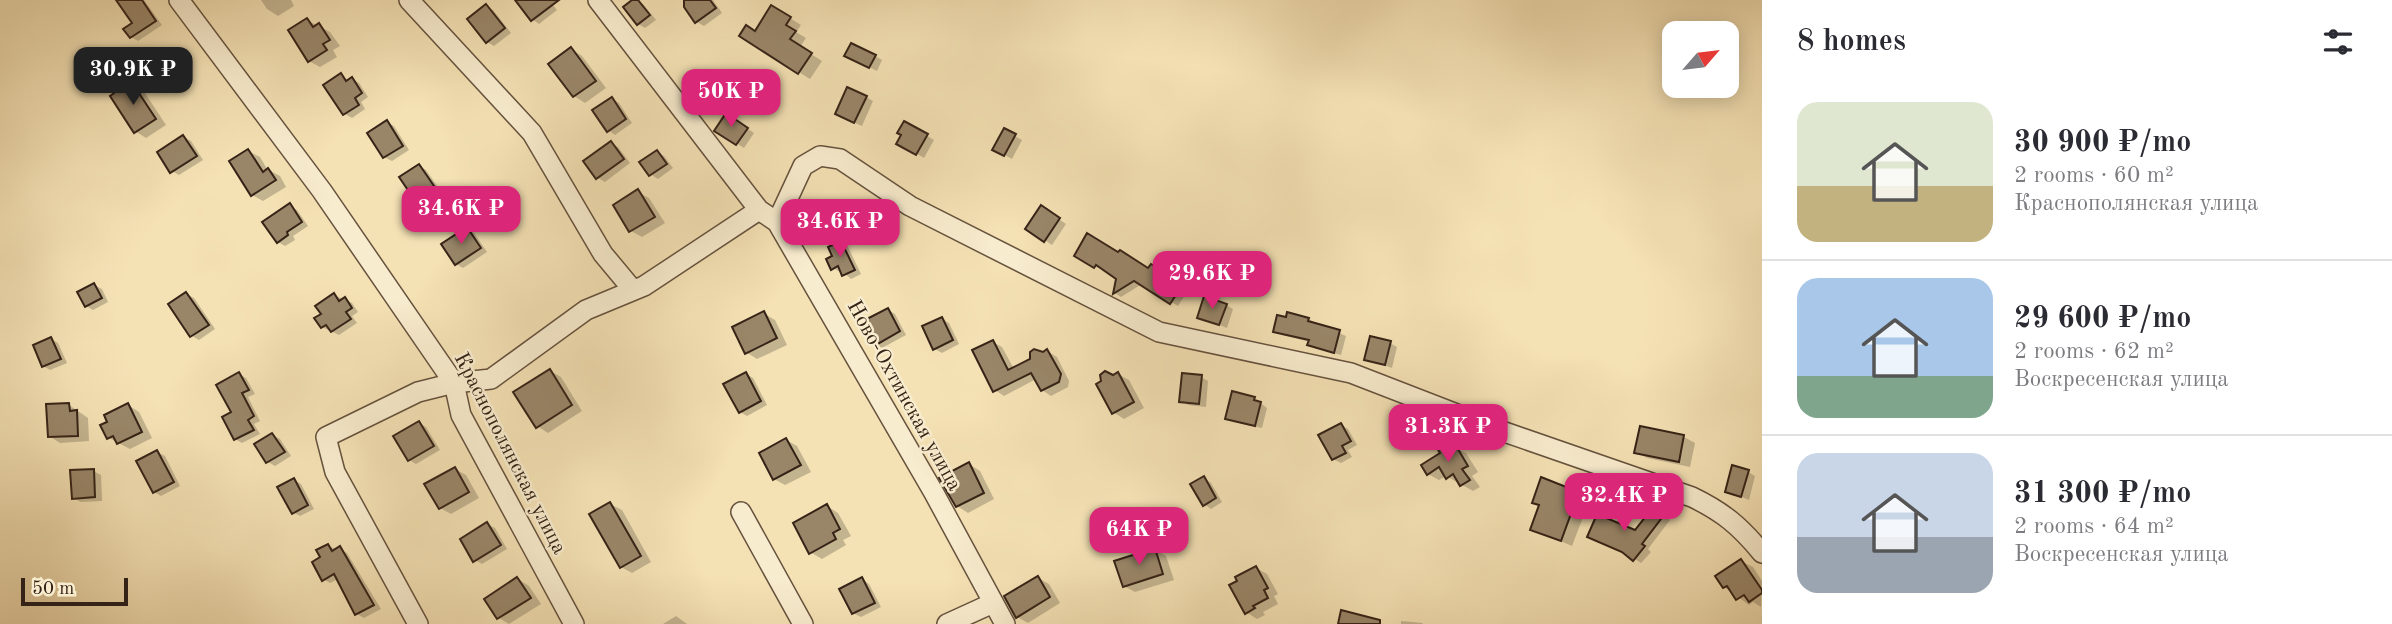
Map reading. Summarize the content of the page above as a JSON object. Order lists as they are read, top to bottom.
{
  "streets": {
    "street": ["Ново-Охтинская улица", "Краснополянская улица"]
  },
  "scale_bar": "50 m",
  "north": "top right",
  "page": {
    "heading": "8 homes",
    "price": [
      "30.9K ₽",
      "50K ₽",
      "34.6K ₽",
      "34.6K ₽",
      "29.6K ₽",
      "31.3K ₽",
      "32.4K ₽",
      "64K ₽"
    ],
    "list": [
      {
        "name": "30 900 ₽/mo",
        "note": "2 rooms · 60 m² · Краснополянская улица"
      },
      {
        "name": "29 600 ₽/mo",
        "note": "2 rooms · 62 m² · Воскресенская улица"
      },
      {
        "name": "31 300 ₽/mo",
        "note": "2 rooms · 64 m² · Воскресенская улица"
      }
    ],
    "scale": "50 m"
  }
}
